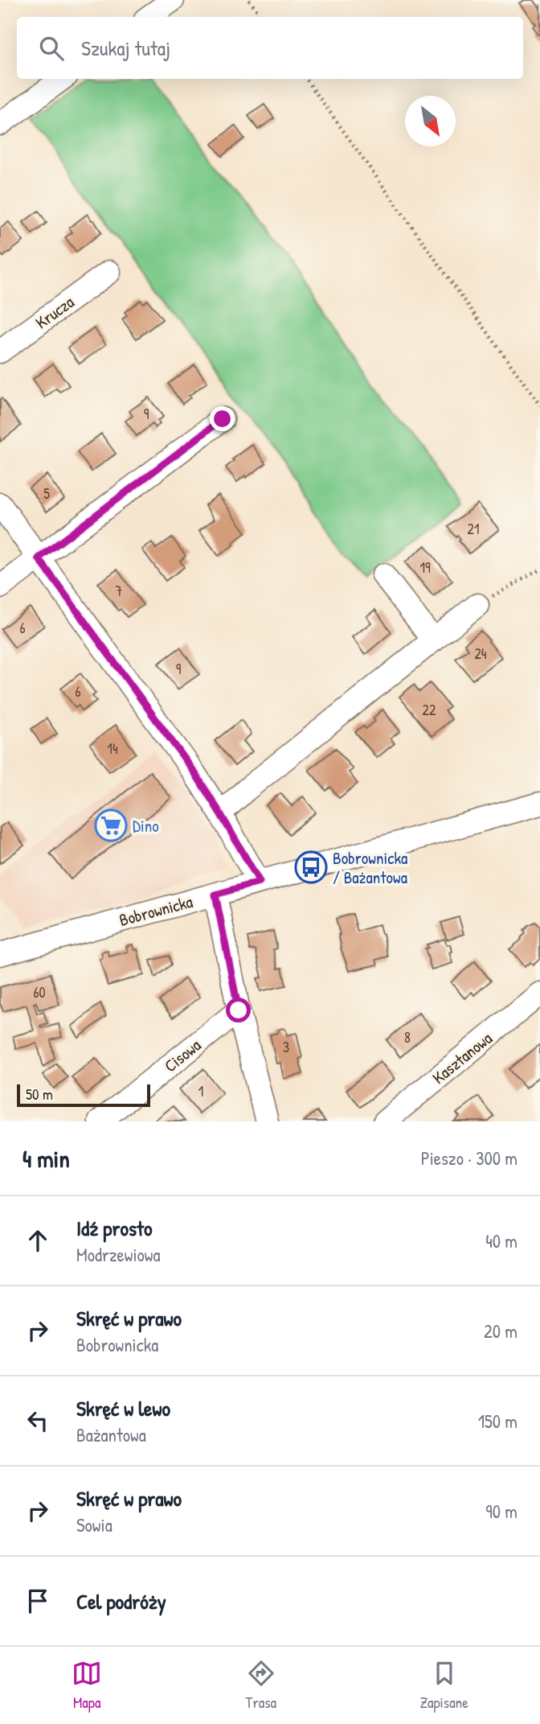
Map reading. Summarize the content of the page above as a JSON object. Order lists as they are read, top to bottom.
{
  "streets": {
    "street": [
      "Krucza",
      "Bobrownicka",
      "Cisowa",
      "Kasztanowa"
    ]
  },
  "places": {
    "supermarket": ["Dino"],
    "bus stop": ["Bobrownicka / Bażantowa"]
  },
  "house_numbers": [
    "9",
    "5",
    "21",
    "19",
    "7",
    "6",
    "24",
    "9",
    "6",
    "22",
    "14",
    "60",
    "8",
    "3",
    "1"
  ],
  "scale_bar": "50 m",
  "north": "bottom right",
  "page": {
    "search": "Szukaj tutaj",
    "scale": "50 m",
    "heading": ["4 min", "Pieszo · 300 m"],
    "list": [
      ["Idź prosto", "Modrzewiowa", "40 m"],
      ["Skręć w prawo", "Bobrownicka", "20 m"],
      ["Skręć w lewo", "Bażantowa", "150 m"],
      ["Skręć w prawo", "Sowia", "90 m"],
      "Cel podróży"
    ],
    "nav": ["Mapa", "Trasa", "Zapisane"]
  }
}
